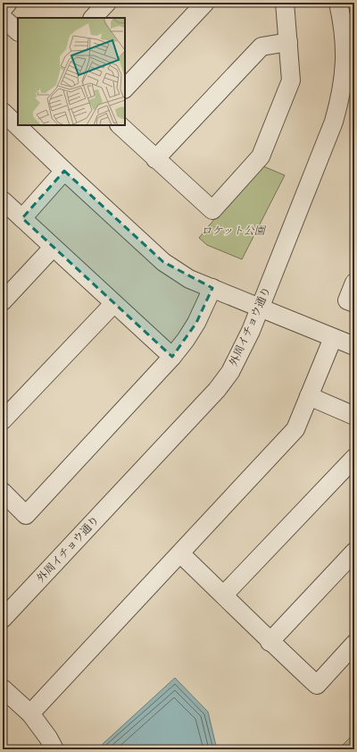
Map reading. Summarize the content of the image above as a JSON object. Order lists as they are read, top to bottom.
{
  "streets": {
    "street": ["外周イチョウ通り"]
  },
  "parks": ["ロケット公園"]
}
